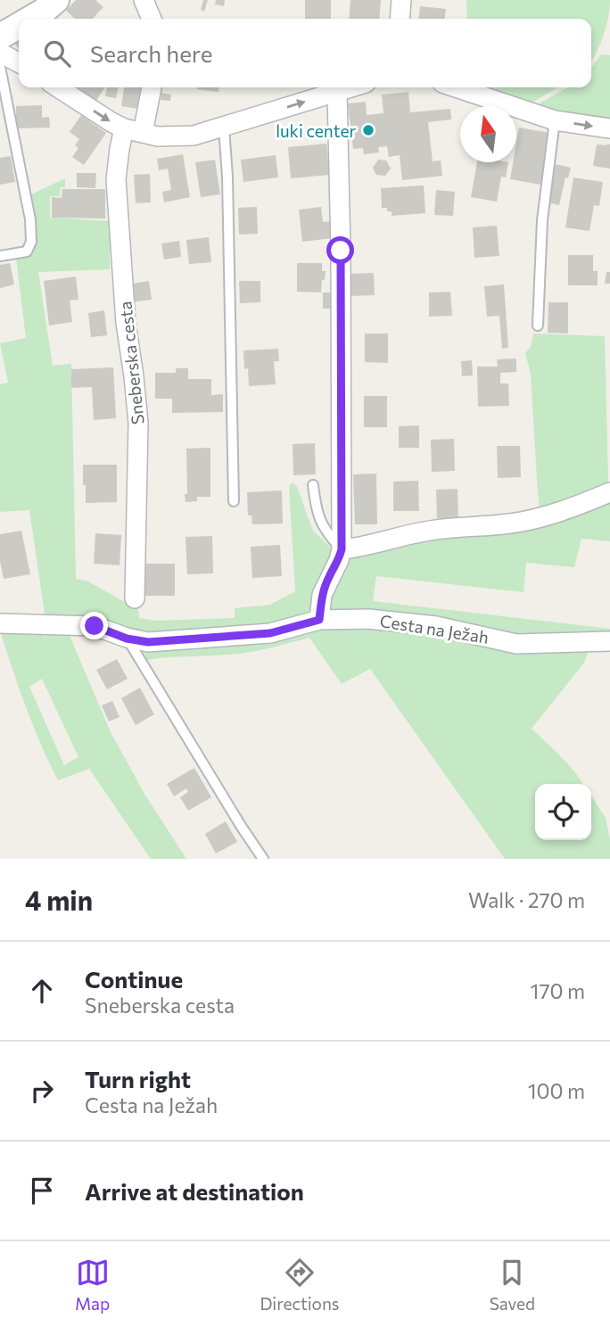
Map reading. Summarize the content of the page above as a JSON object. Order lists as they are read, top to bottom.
{
  "streets": {
    "street": ["Sneberska cesta", "Cesta na Ježah"]
  },
  "places": ["luki center"],
  "north": "top",
  "page": {
    "search": "Search here",
    "heading": ["4 min", "Walk · 270 m"],
    "list": [
      ["Continue", "Sneberska cesta", "170 m"],
      ["Turn right", "Cesta na Ježah", "100 m"],
      "Arrive at destination"
    ],
    "nav": ["Map", "Directions", "Saved"]
  }
}
